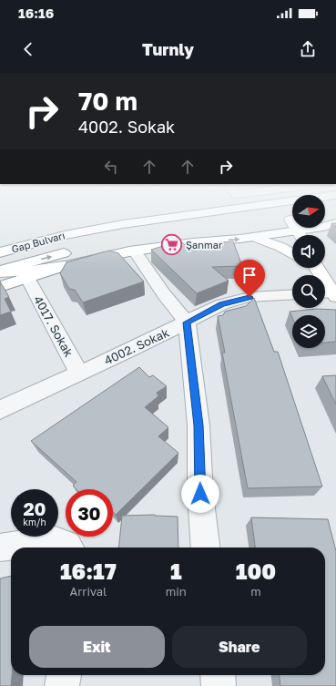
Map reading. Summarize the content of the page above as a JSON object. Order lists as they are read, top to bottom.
{
  "streets": {
    "main road": ["Gap Bulvarı"],
    "street": ["4017. Sokak", "4002. Sokak"]
  },
  "crossings": [
    ["4017. Sokak", "4002. Sokak"]
  ],
  "places": {
    "supermarket": ["Şanmar"]
  },
  "north": "right",
  "page": {
    "status": "16:16",
    "header": "Turnly",
    "turn": ["70 m", "4002. Sokak"],
    "speed": "20 km/h",
    "limit": "30",
    "eta": [
      "16:17",
      "Arrival",
      "1",
      "min",
      "100",
      "m"
    ],
    "buttons": ["Exit", "Share"]
  }
}
